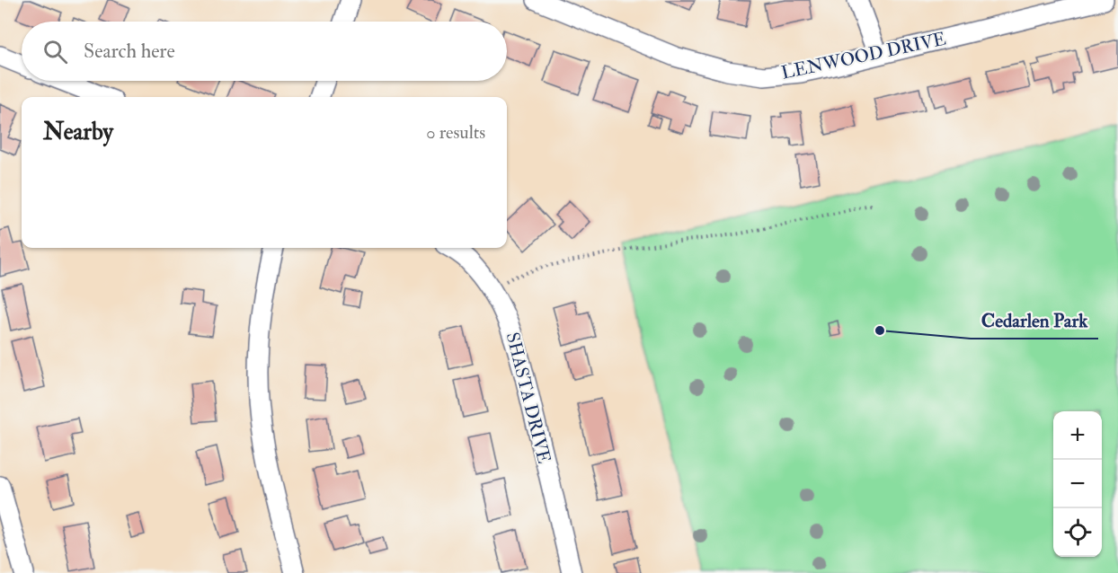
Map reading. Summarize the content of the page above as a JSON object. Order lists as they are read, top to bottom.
{
  "streets": {
    "street": ["LENWOOD DRIVE", "SHASTA DRIVE"]
  },
  "places": ["Cedarlen Park"],
  "page": {
    "search": "Search here",
    "heading": ["Nearby", "0 results"],
    "map_buttons": ["+", "−"]
  }
}
